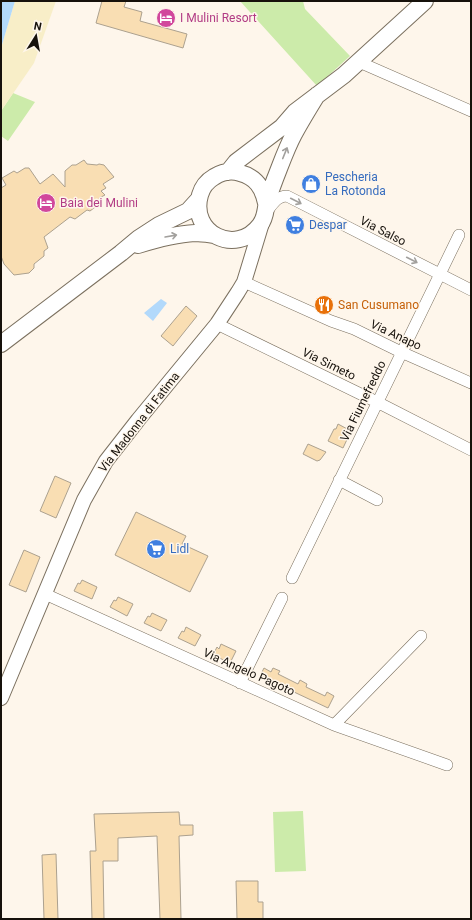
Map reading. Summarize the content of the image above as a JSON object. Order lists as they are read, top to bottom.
{
  "streets": {
    "street": [
      "Via Salso",
      "Via Anapo",
      "Via Simeto",
      "Via Fiumefreddo",
      "Via Madonna di Fatima",
      "Via Angelo Pagoto"
    ]
  },
  "crossings": [
    ["Via Salso", "Via Fiumefreddo"],
    ["Via Salso", "Via Madonna di Fatima"],
    ["Via Anapo", "Via Fiumefreddo"],
    ["Via Anapo", "Via Madonna di Fatima"],
    ["Via Simeto", "Via Fiumefreddo"],
    ["Via Simeto", "Via Madonna di Fatima"],
    ["Via Madonna di Fatima", "Via Angelo Pagoto"]
  ],
  "one_way": ["Via Salso"],
  "places": {
    "hotel": ["I Mulini Resort", "Baia dei Mulini"],
    "shop": ["Pescheria La Rotonda"],
    "supermarket": ["Despar", "Lidl"],
    "restaurant": ["San Cusumano"]
  },
  "north": "top"
}
